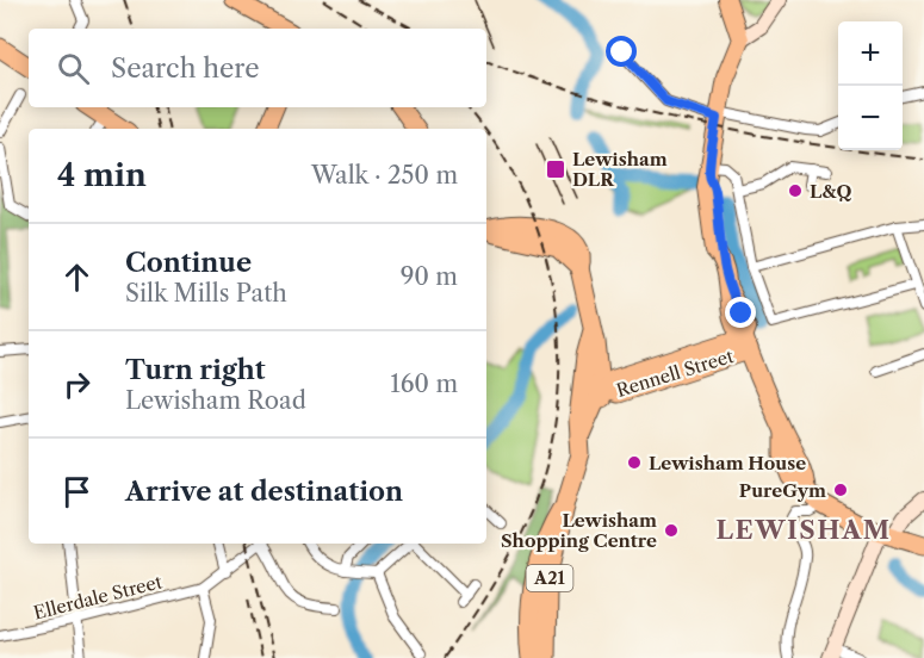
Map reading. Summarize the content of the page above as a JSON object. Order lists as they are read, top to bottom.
{
  "streets": {
    "highway": ["Rennell Street", "A21"],
    "street": ["Ellerdale Street"]
  },
  "crossings": [
    ["Rennell Street", "A21"]
  ],
  "districts": ["LEWISHAM"],
  "places": {
    "transit": ["Lewisham DLR"],
    "other": [
      "L&Q",
      "Lewisham House",
      "PureGym",
      "Lewisham Shopping Centre"
    ]
  },
  "page": {
    "map_buttons": ["+", "−"],
    "search": "Search here",
    "heading": ["4 min", "Walk · 250 m"],
    "list": [
      ["Continue", "Silk Mills Path", "90 m"],
      ["Turn right", "Lewisham Road", "160 m"],
      "Arrive at destination"
    ]
  }
}
